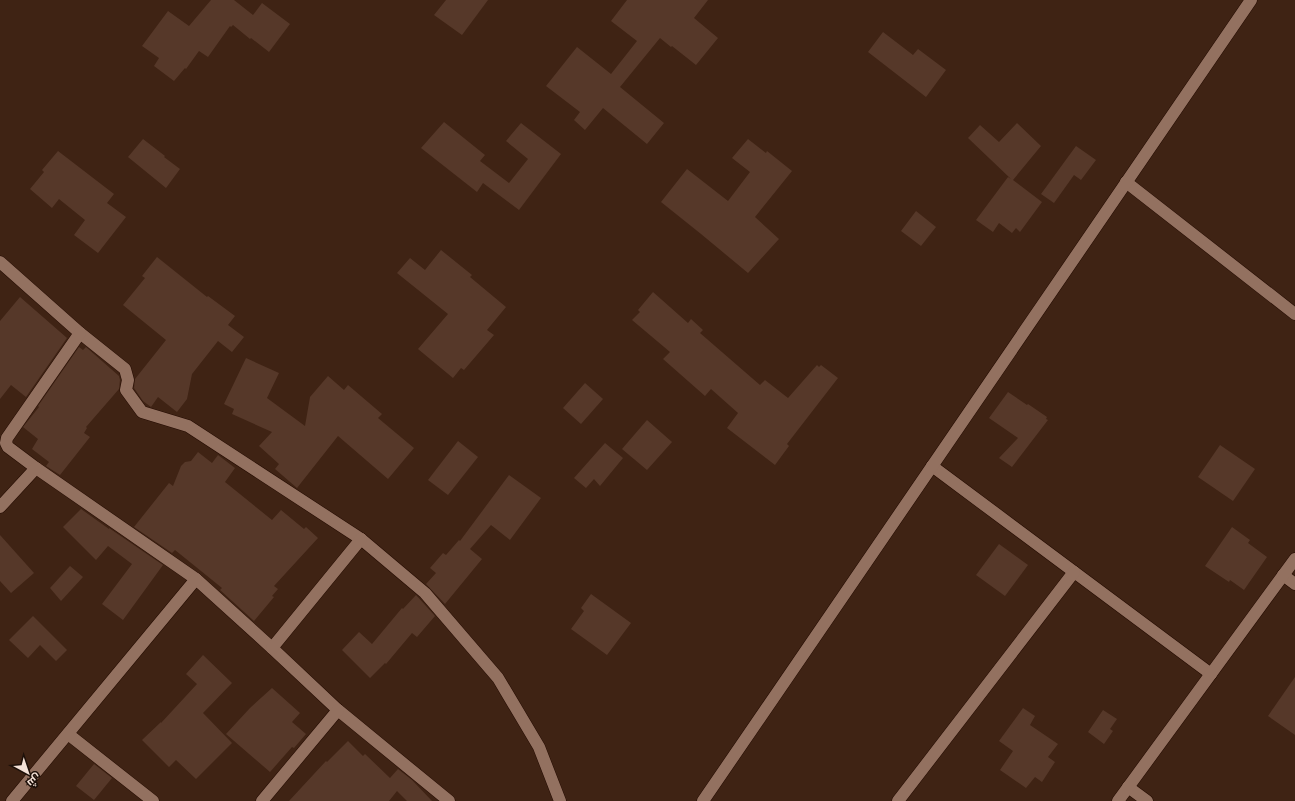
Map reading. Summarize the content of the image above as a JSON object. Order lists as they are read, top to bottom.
{
  "north": "bottom right"
}
